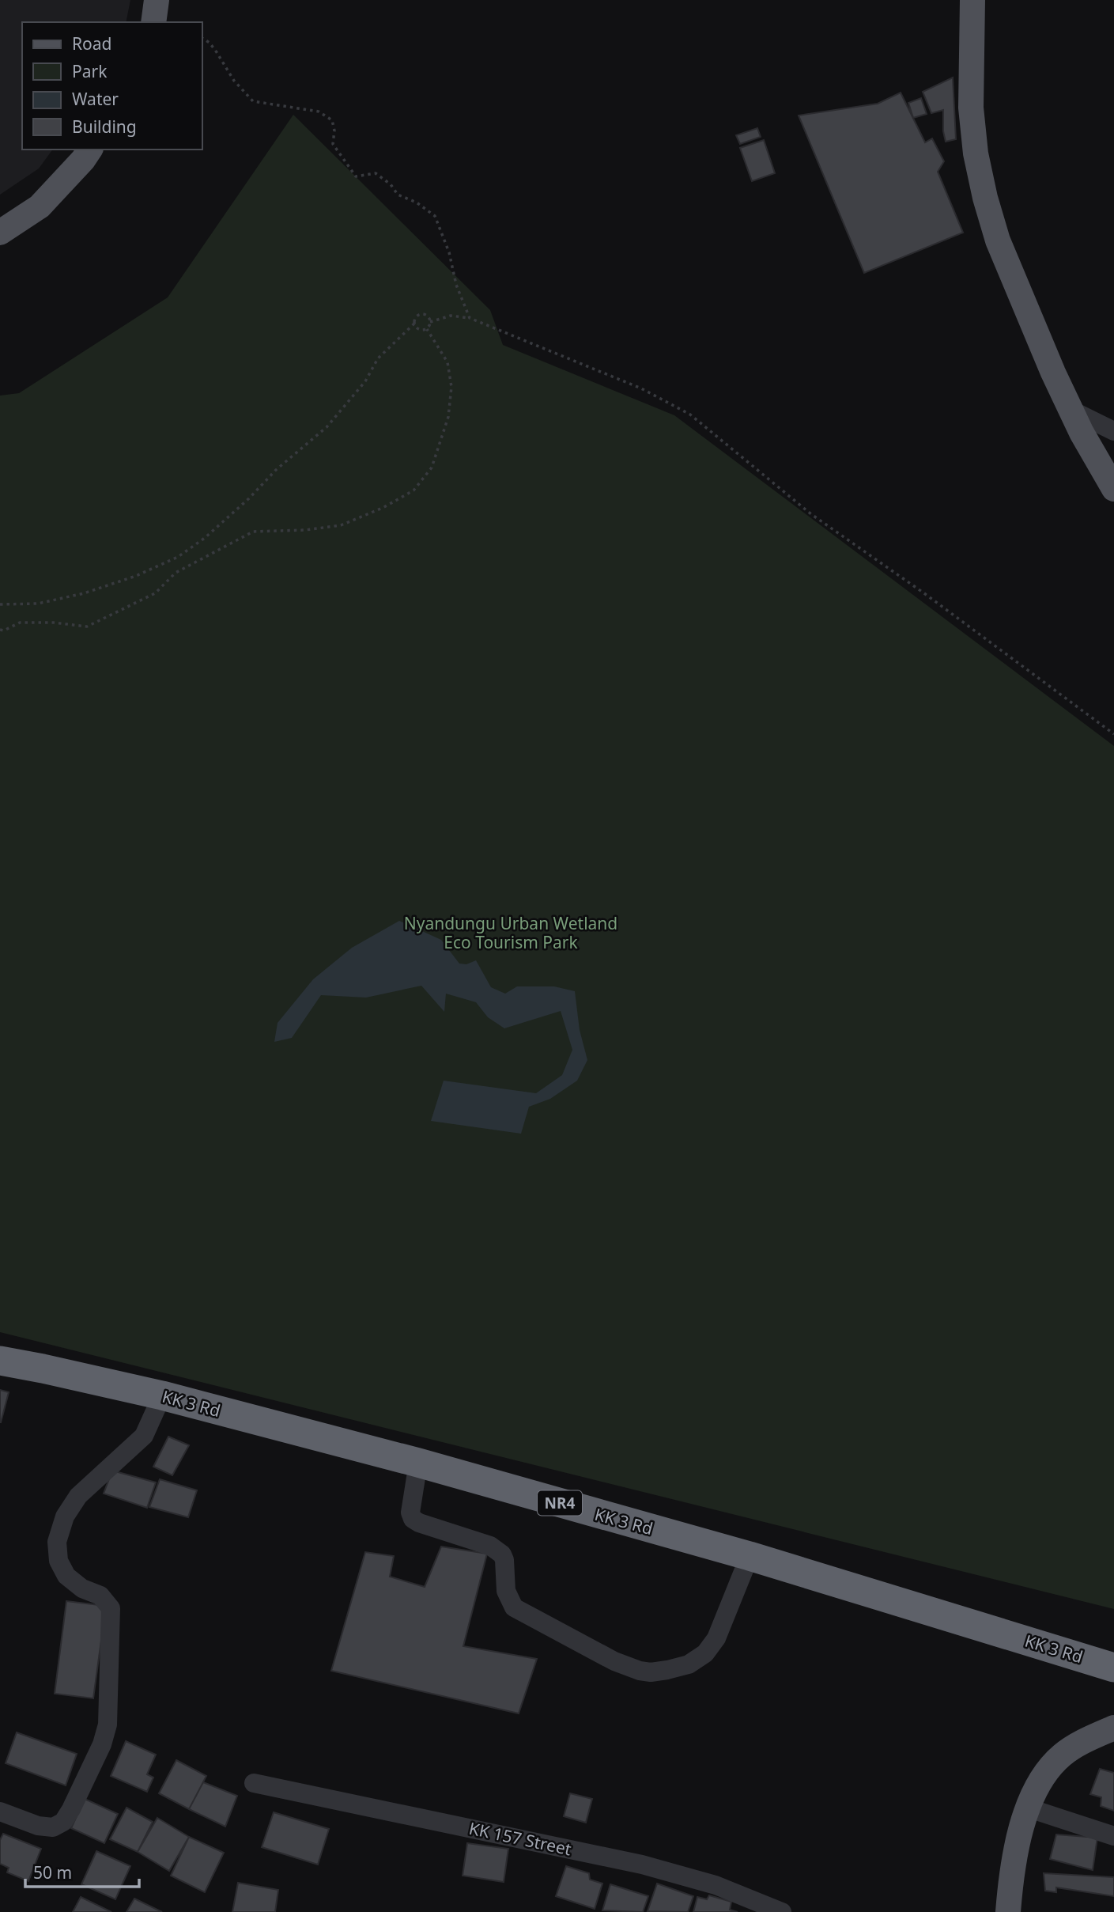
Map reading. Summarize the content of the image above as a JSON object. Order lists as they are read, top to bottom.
{
  "streets": {
    "highway": ["KK 3 Rd", "NR4"],
    "street": ["KK 157 Street"]
  },
  "parks": ["Nyandungu Urban Wetland Eco Tourism Park"],
  "legend": [
    "Road",
    "Park",
    "Water",
    "Building"
  ],
  "scale_bar": "50 m"
}
